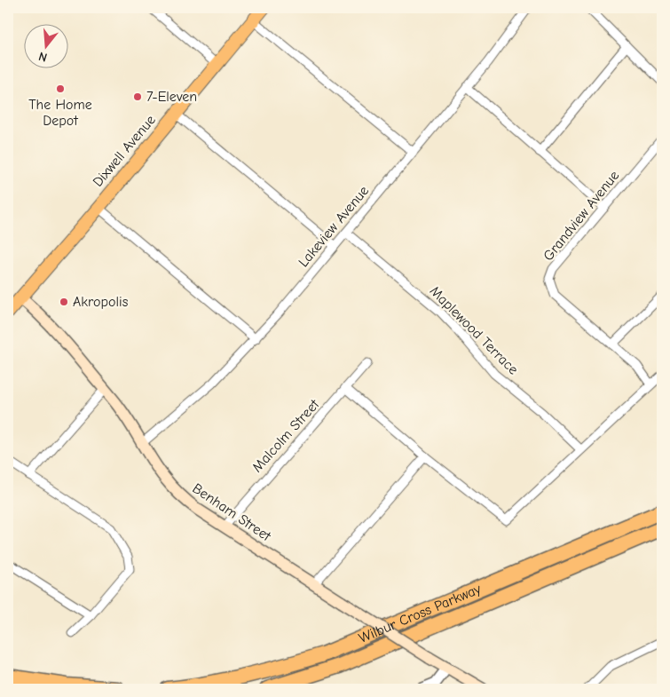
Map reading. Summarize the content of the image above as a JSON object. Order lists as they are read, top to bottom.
{
  "streets": {
    "highway": ["Wilbur Cross Parkway"],
    "main road": ["Dixwell Avenue", "Benham Street"],
    "street": [
      "Grandview Avenue",
      "Lakeview Avenue",
      "Maplewood Terrace",
      "Malcolm Street"
    ]
  },
  "crossings": [
    ["Dixwell Avenue", "Benham Street"],
    ["Lakeview Avenue", "Maplewood Terrace"],
    ["Lakeview Avenue", "Benham Street"],
    ["Malcolm Street", "Benham Street"]
  ],
  "places": ["The Home Depot", "7-Eleven", "Akropolis"],
  "north": "bottom"
}
